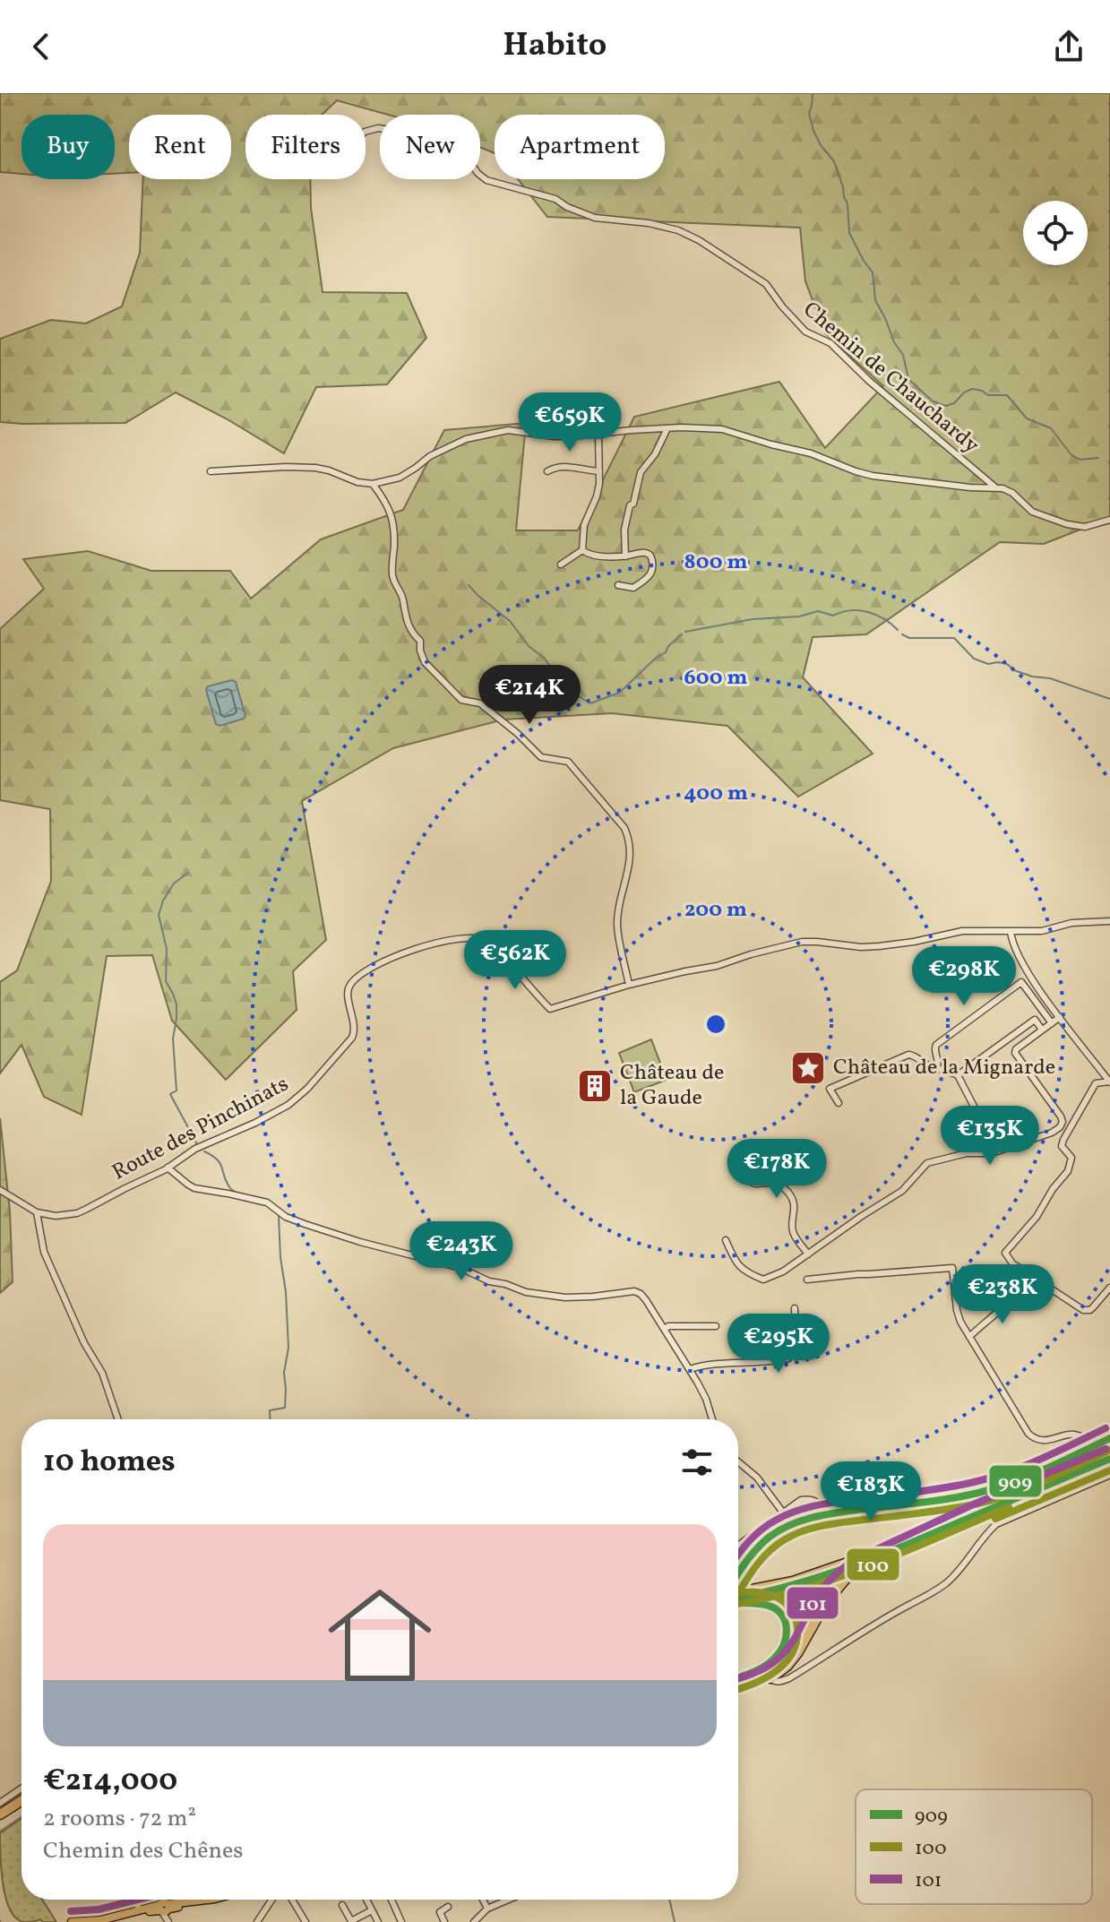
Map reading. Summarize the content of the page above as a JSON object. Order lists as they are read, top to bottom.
{
  "streets": {
    "street": ["Chemin de Chauchardy", "Route des Pinchinats"]
  },
  "places": {
    "place": ["Château de la Mignarde"],
    "building": ["Château de la Gaude"]
  },
  "lines": ["transit line 101", "transit line 909", "transit line 100"],
  "legend": ["909", "100", "101"],
  "page": {
    "header": "Habito",
    "chip": [
      "Buy",
      "Rent",
      "Filters",
      "New",
      "Apartment"
    ],
    "price": [
      "€659K",
      "€214K",
      "€562K",
      "€298K",
      "€135K",
      "€178K",
      "€243K",
      "€238K",
      "€295K",
      "€183K"
    ],
    "heading": "10 homes",
    "list": [
      {
        "name": "€214,000",
        "note": "2 rooms · 72 m² · Chemin des Chênes"
      }
    ]
  },
  "rings": [
    "800 m",
    "600 m",
    "400 m",
    "200 m"
  ]
}
